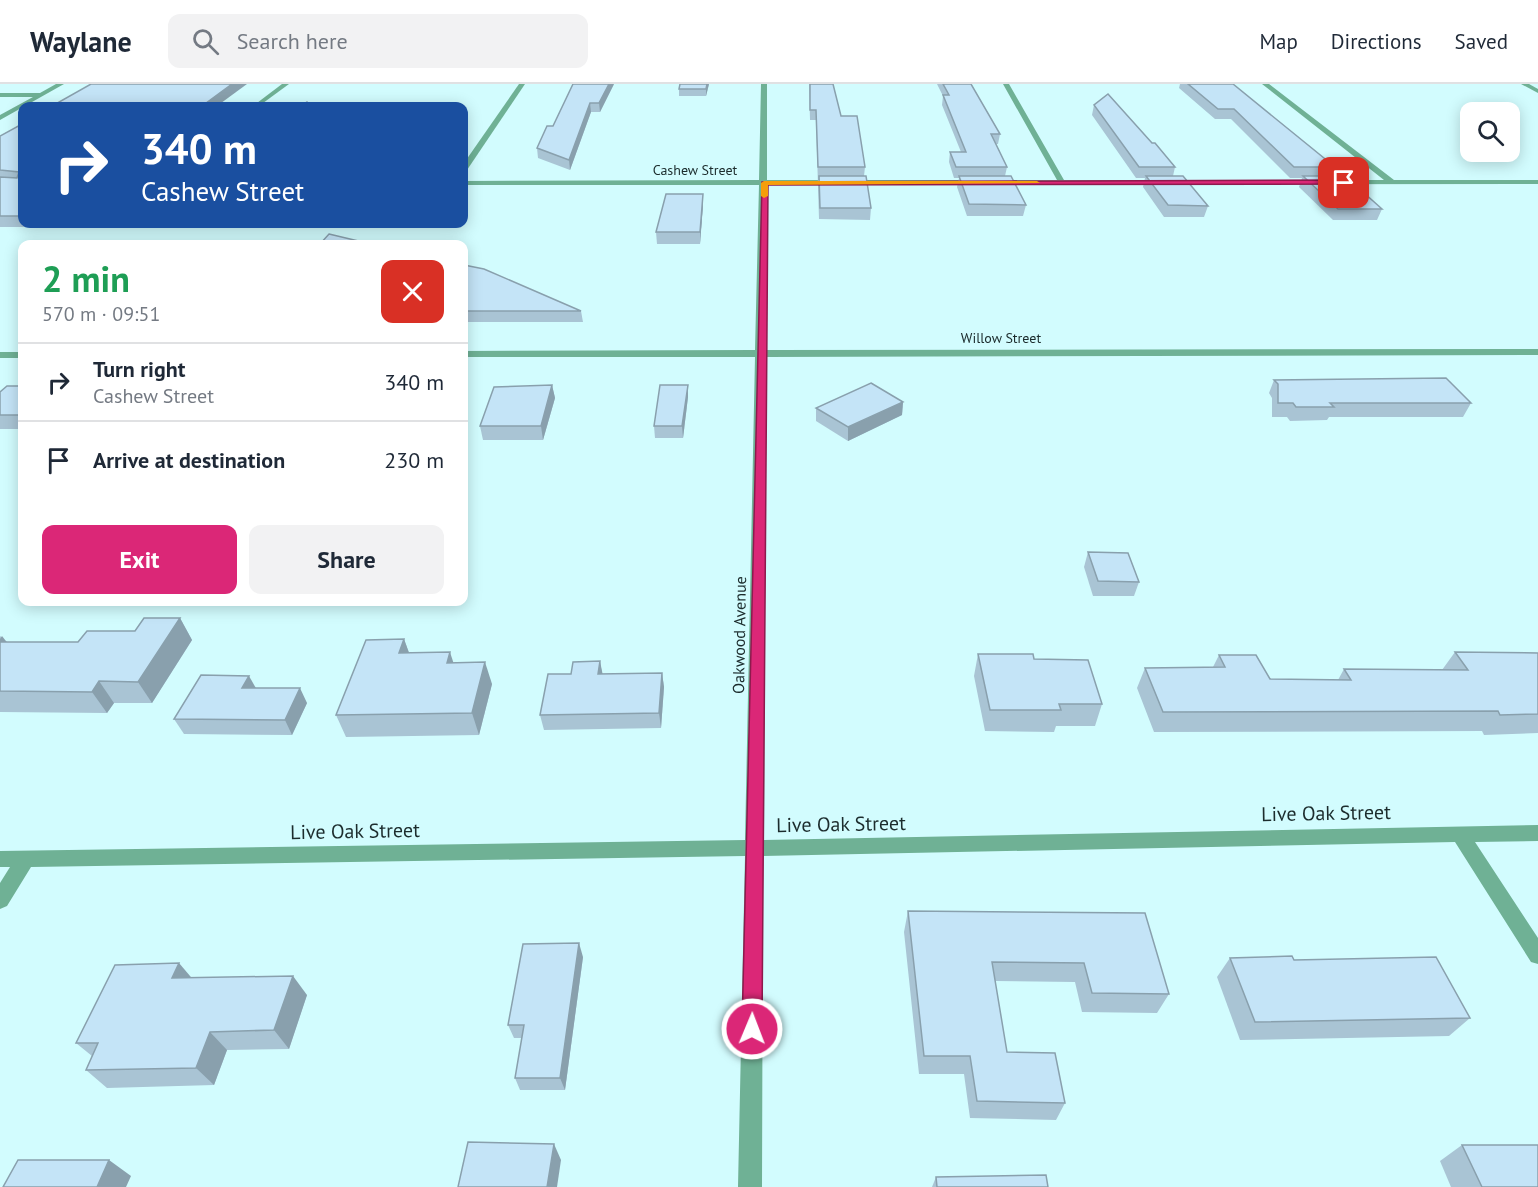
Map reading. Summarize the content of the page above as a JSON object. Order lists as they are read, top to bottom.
{
  "streets": {
    "street": [
      "Cashew Street",
      "Willow Street",
      "Oakwood Avenue",
      "Live Oak Street"
    ]
  },
  "crossings": [
    ["Cashew Street", "Oakwood Avenue"],
    ["Willow Street", "Oakwood Avenue"],
    ["Oakwood Avenue", "Live Oak Street"]
  ],
  "page": {
    "header": "Waylane",
    "search": "Search here",
    "nav": ["Map", "Directions", "Saved"],
    "turn": ["340 m", "Cashew Street"],
    "heading": ["2 min", "570 m · 09:51"],
    "list": [
      {
        "name": "Turn right",
        "note": "Cashew Street",
        "value": "340 m"
      },
      {
        "name": "Arrive at destination",
        "value": "230 m"
      }
    ],
    "buttons": ["Exit", "Share"]
  }
}
